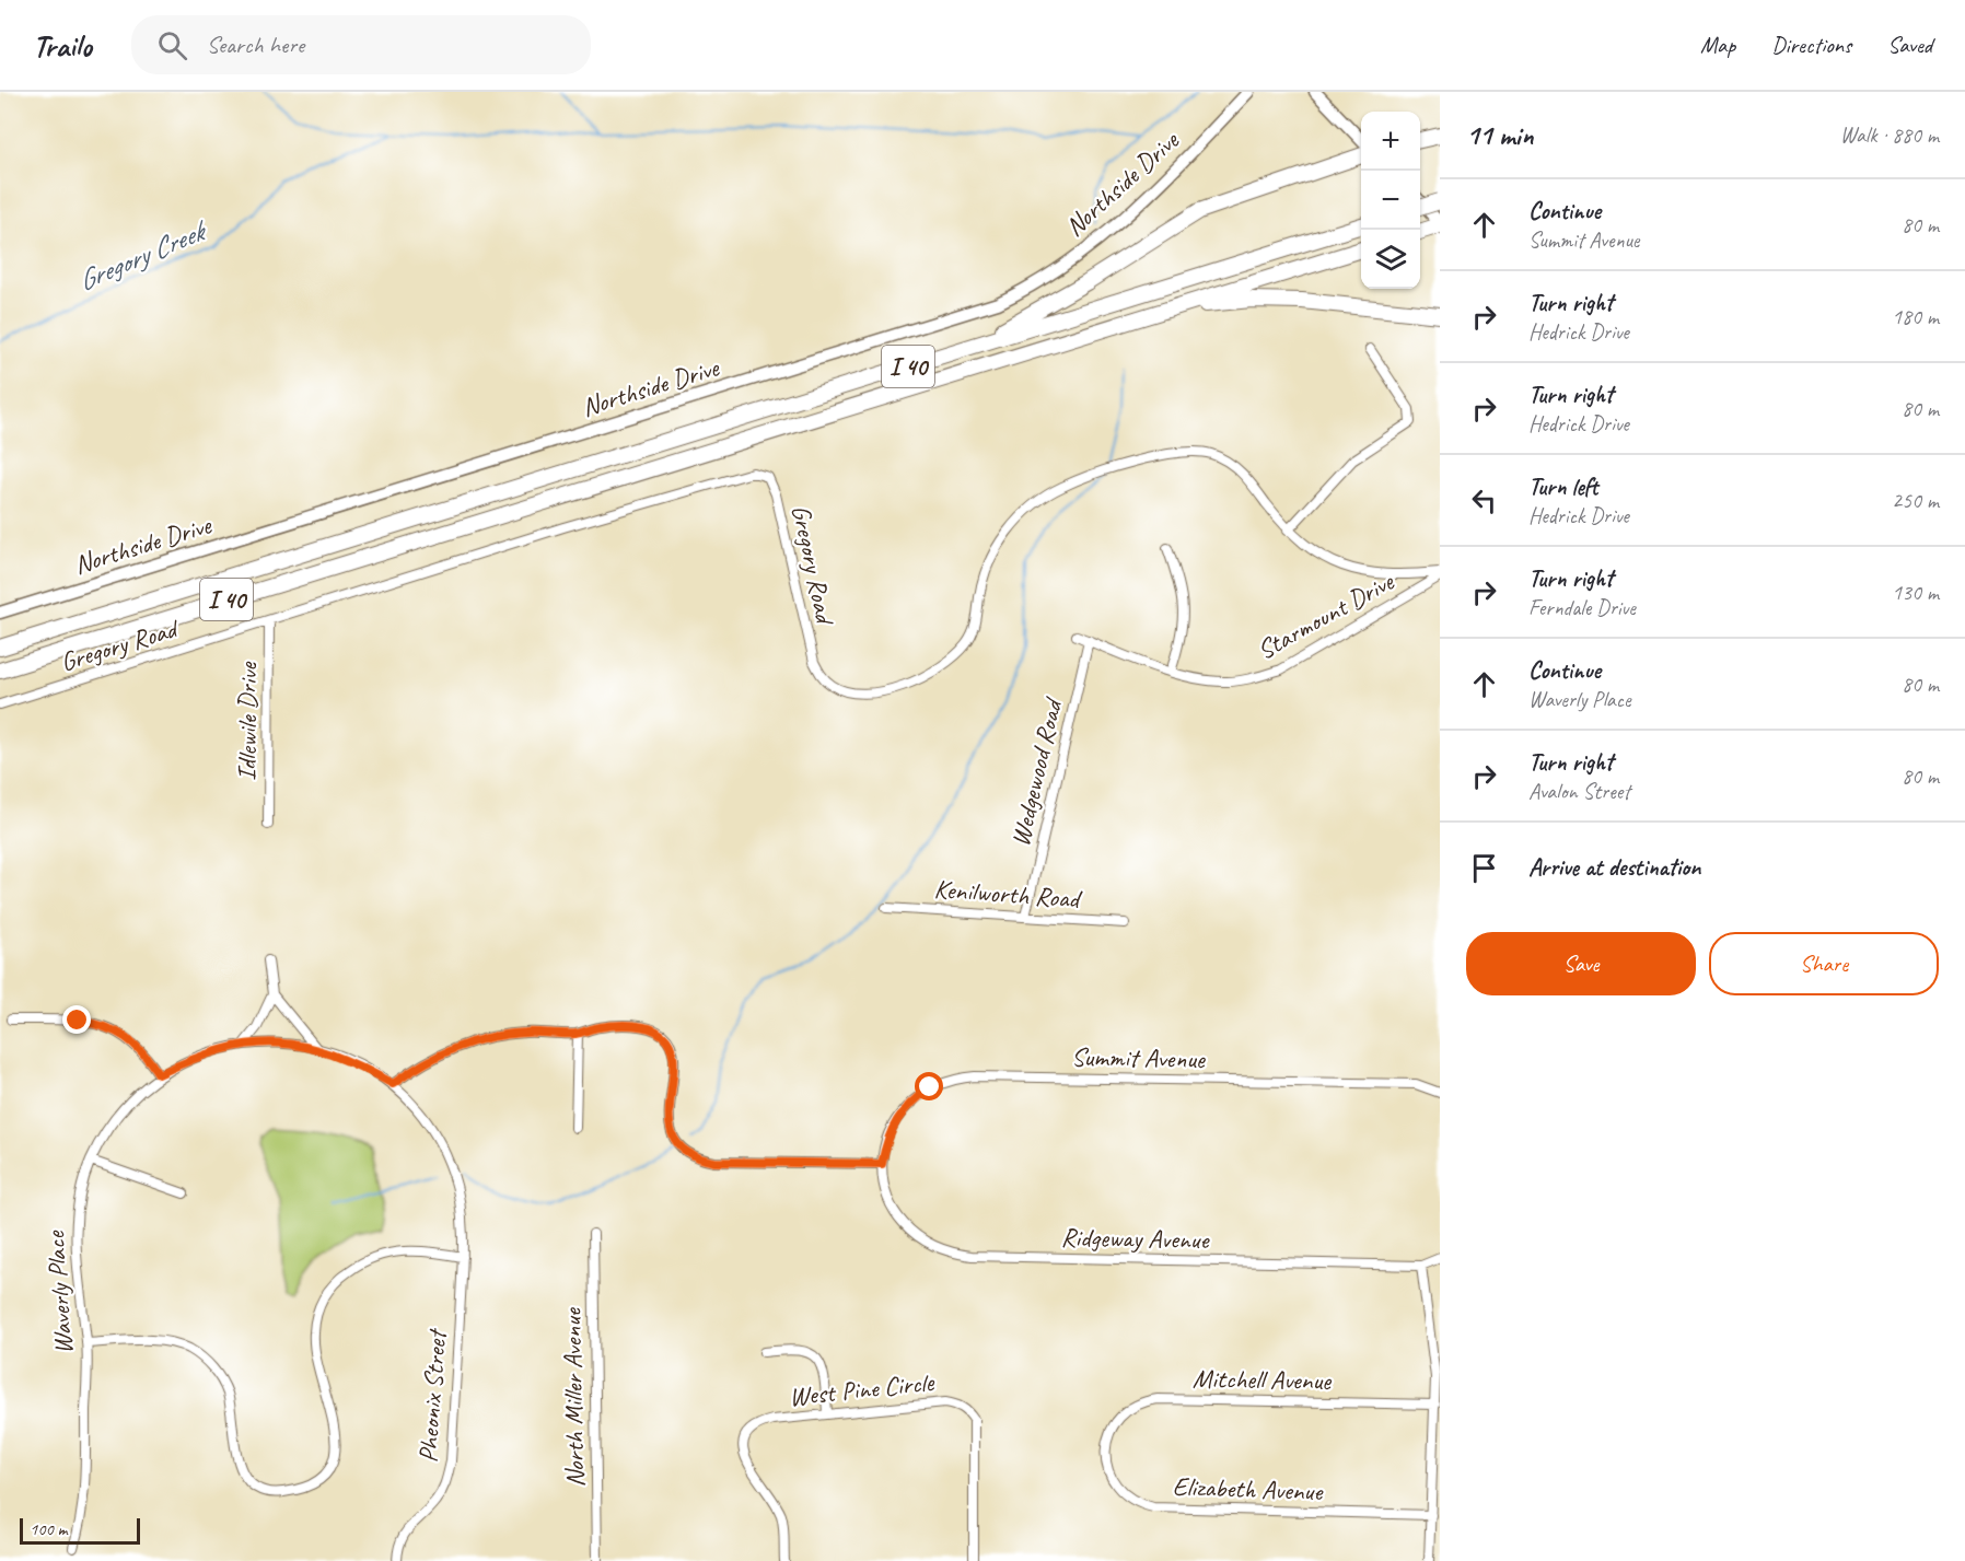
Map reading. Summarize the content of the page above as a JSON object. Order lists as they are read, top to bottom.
{
  "streets": {
    "highway": ["I 40"],
    "street": [
      "Northside Drive",
      "Gregory Road",
      "Starmount Drive",
      "Idlewile Drive",
      "Wedgewood Road",
      "Kenilworth Road",
      "Summit Avenue",
      "Ridgeway Avenue",
      "Waverly Place",
      "Mitchell Avenue",
      "West Pine Circle",
      "Pheonix Street",
      "North Miller Avenue",
      "Elizabeth Avenue"
    ]
  },
  "crossings": [
    ["Gregory Road", "Starmount Drive"],
    ["Gregory Road", "Idlewile Drive"],
    ["Starmount Drive", "Wedgewood Road"],
    ["Wedgewood Road", "Kenilworth Road"],
    ["Summit Avenue", "Ridgeway Avenue"],
    ["Waverly Place", "Pheonix Street"],
    ["Mitchell Avenue", "Elizabeth Avenue"]
  ],
  "water": ["Gregory Creek"],
  "scale_bar": "100 m",
  "page": {
    "header": "Trailo",
    "search": "Search here",
    "nav": ["Map", "Directions", "Saved"],
    "heading": ["11 min", "Walk · 880 m"],
    "map_buttons": ["+", "−"],
    "list": [
      ["Continue", "Summit Avenue", "80 m"],
      ["Turn right", "Hedrick Drive", "180 m"],
      ["Turn right", "Hedrick Drive", "80 m"],
      ["Turn left", "Hedrick Drive", "250 m"],
      ["Turn right", "Ferndale Drive", "130 m"],
      ["Continue", "Waverly Place", "80 m"],
      ["Turn right", "Avalon Street", "80 m"],
      "Arrive at destination"
    ],
    "buttons": ["Save", "Share"],
    "scale": "100 m"
  }
}
